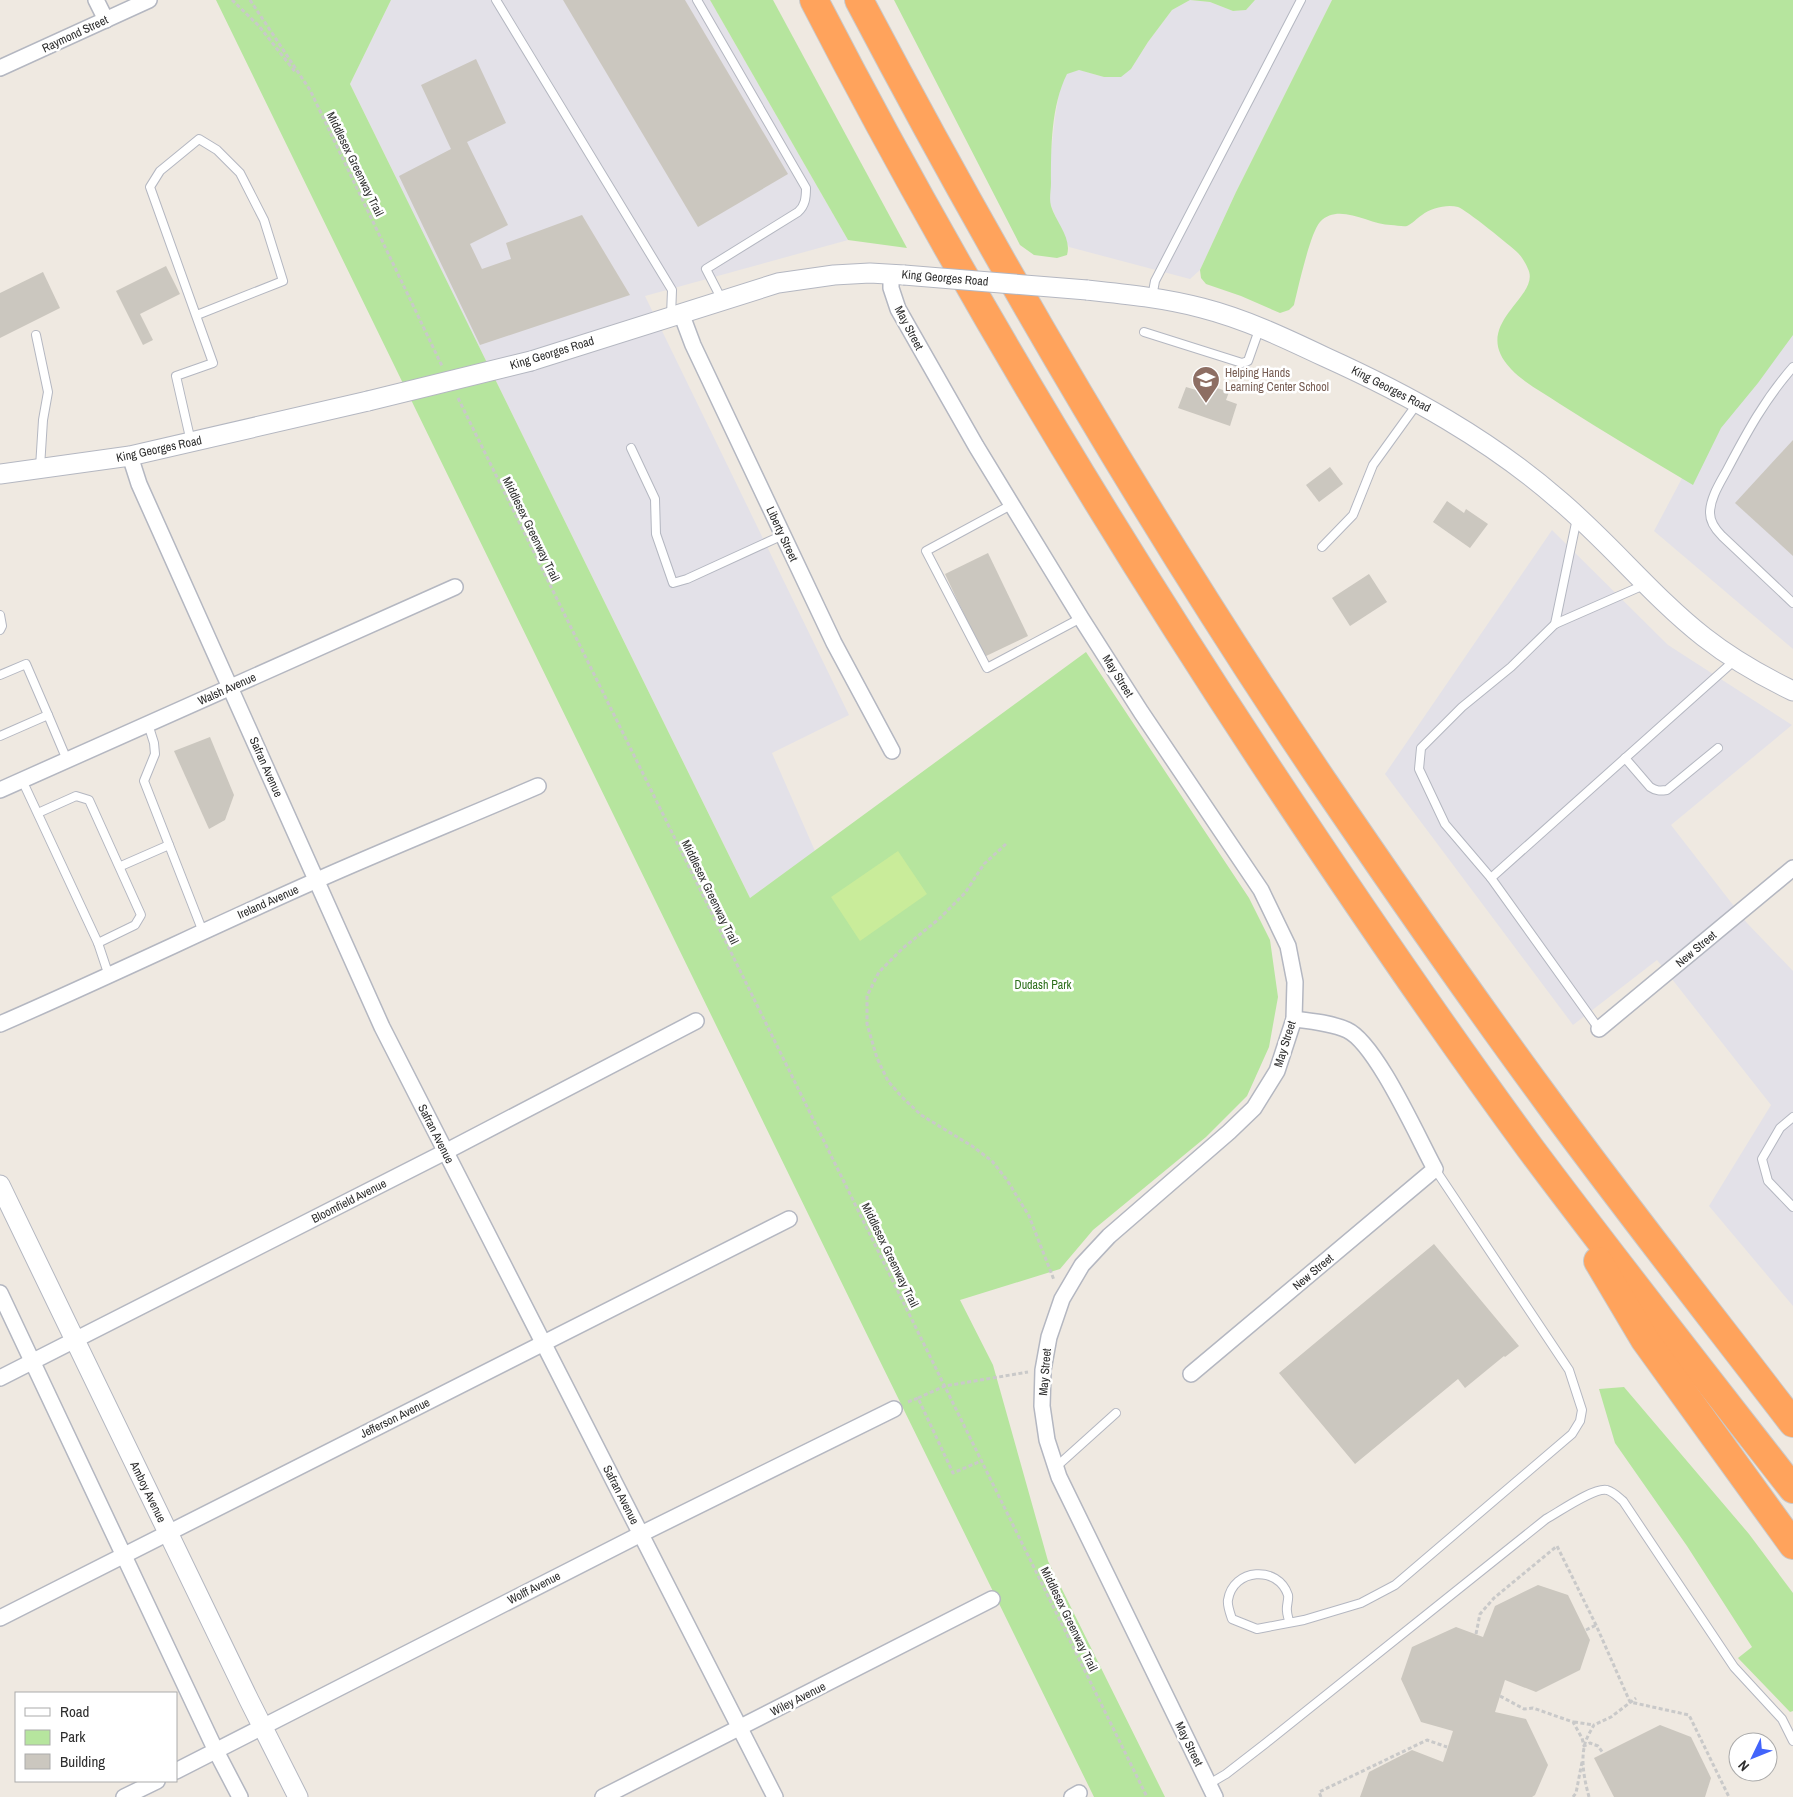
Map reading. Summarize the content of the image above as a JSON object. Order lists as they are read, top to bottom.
{
  "streets": {
    "street": [
      "Raymond Street",
      "King Georges Road",
      "May Street",
      "Liberty Street",
      "Walsh Avenue",
      "Safran Avenue",
      "Ireland Avenue",
      "New Street",
      "Bloomfield Avenue",
      "Jefferson Avenue",
      "Amboy Avenue",
      "Wolff Avenue",
      "Wiley Avenue"
    ],
    "path": ["Middlesex Greenway Trail"]
  },
  "crossings": [
    ["King Georges Road", "May Street"],
    ["King Georges Road", "Liberty Street"],
    ["King Georges Road", "Safran Avenue"],
    ["Walsh Avenue", "Safran Avenue"],
    ["Safran Avenue", "Ireland Avenue"],
    ["Safran Avenue", "Bloomfield Avenue"],
    ["Safran Avenue", "Jefferson Avenue"],
    ["Safran Avenue", "Wolff Avenue"],
    ["Safran Avenue", "Wiley Avenue"],
    ["Bloomfield Avenue", "Amboy Avenue"],
    ["Jefferson Avenue", "Amboy Avenue"],
    ["Amboy Avenue", "Wolff Avenue"]
  ],
  "parks": ["Dudash Park"],
  "places": {
    "school or university": ["Helping Hands Learning Center School"]
  },
  "legend": ["Road", "Park", "Building"],
  "north": "bottom left"
}
